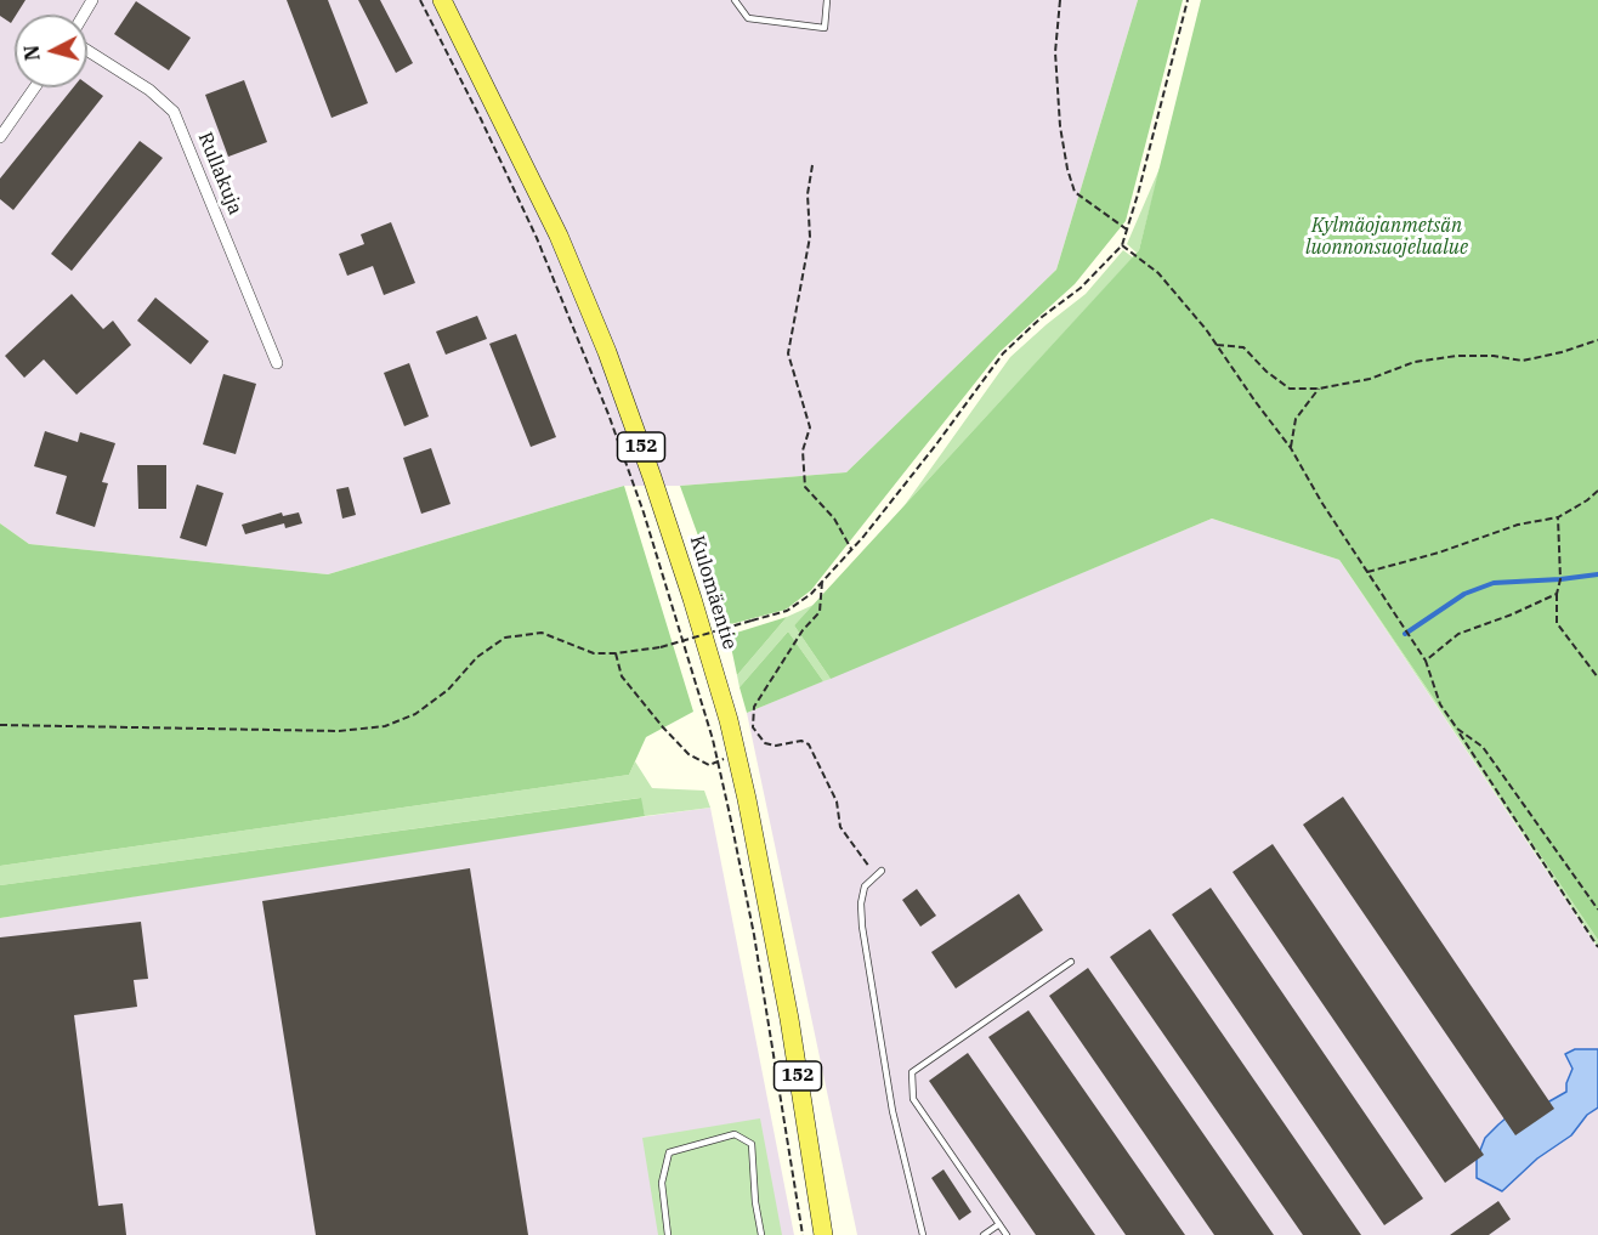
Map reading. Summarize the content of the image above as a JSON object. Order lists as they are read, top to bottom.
{
  "streets": {
    "main road": ["152", "Kulomäentie"],
    "street": ["Rullakuja"]
  },
  "parks": ["Kylmäojanmetsän luonnonsuojelualue"],
  "north": "left"
}
